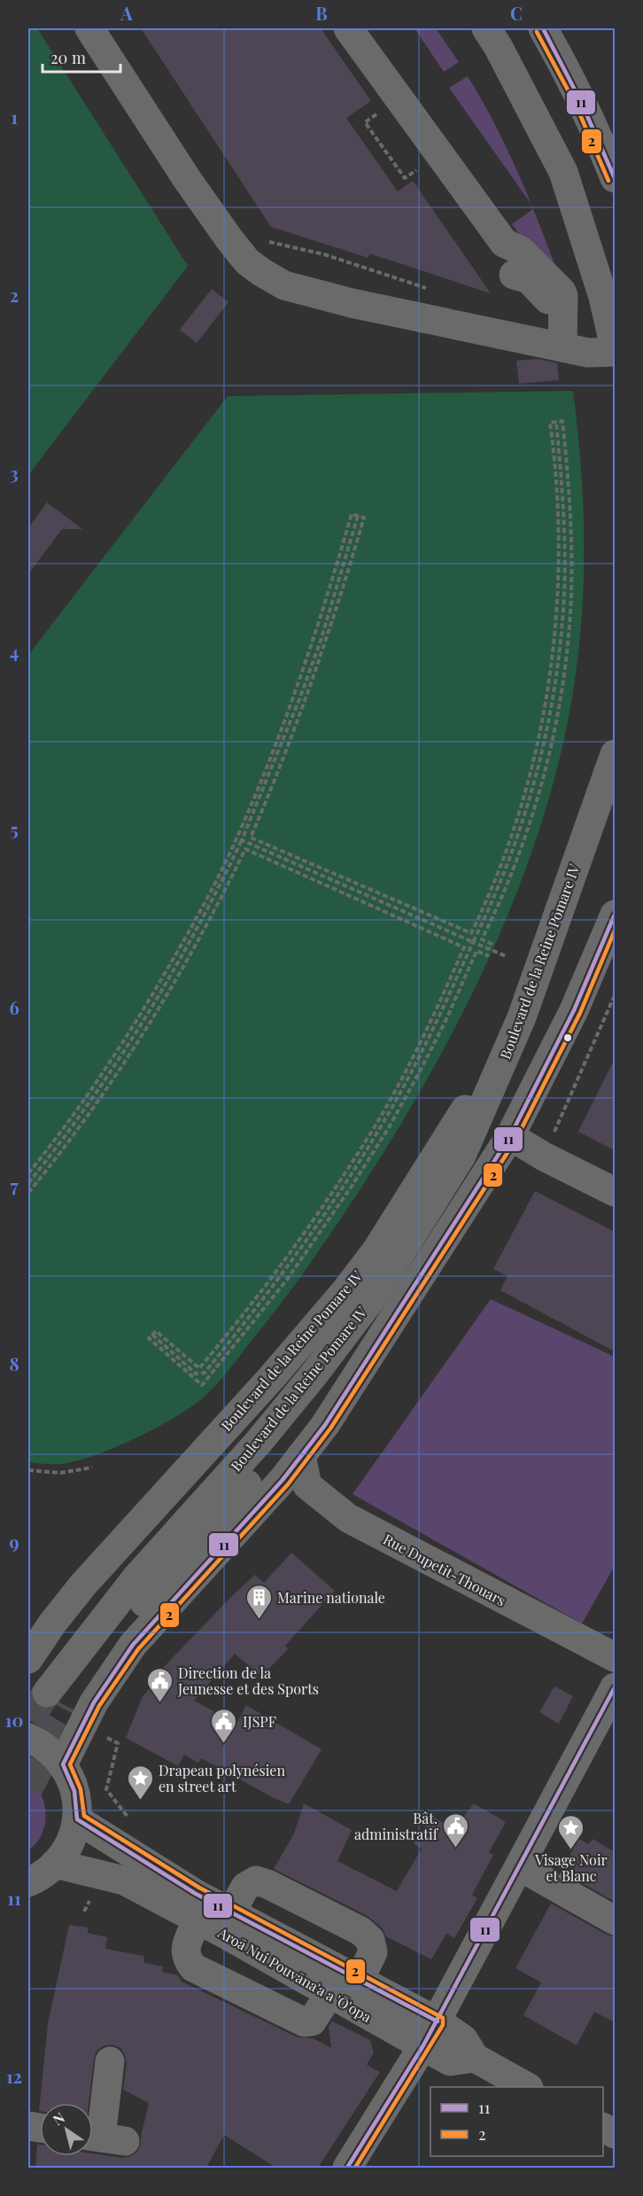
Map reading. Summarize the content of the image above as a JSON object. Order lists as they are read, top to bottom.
{
  "streets": {
    "main road": [
      "Boulevard de la Reine Pōmare IV",
      "Boulevard de la Reine Pomare IV",
      "Rue Dupetit-Thouars",
      "Aroā Nui Pouvāna'a a 'Ō'opa"
    ]
  },
  "crossings": [
    ["Boulevard de la Reine Pōmare IV", "Boulevard de la Reine Pomare IV"]
  ],
  "places": {
    "building": ["Marine nationale"],
    "public building": ["Direction de la Jeunesse et des Sports", "IJSPF", "Bât. administratif"],
    "place": ["Drapeau polynésien en street art", "Visage Noir et Blanc"]
  },
  "lines": ["transit line 11", "transit line 2"],
  "legend": ["11", "2"],
  "scale_bar": "20 m",
  "north": "top left",
  "grid": {
    "columns": ["A", "B", "C"],
    "rows": [
      "1",
      "2",
      "3",
      "4",
      "5",
      "6",
      "7",
      "8",
      "9",
      "10",
      "11",
      "12"
    ]
  }
}
